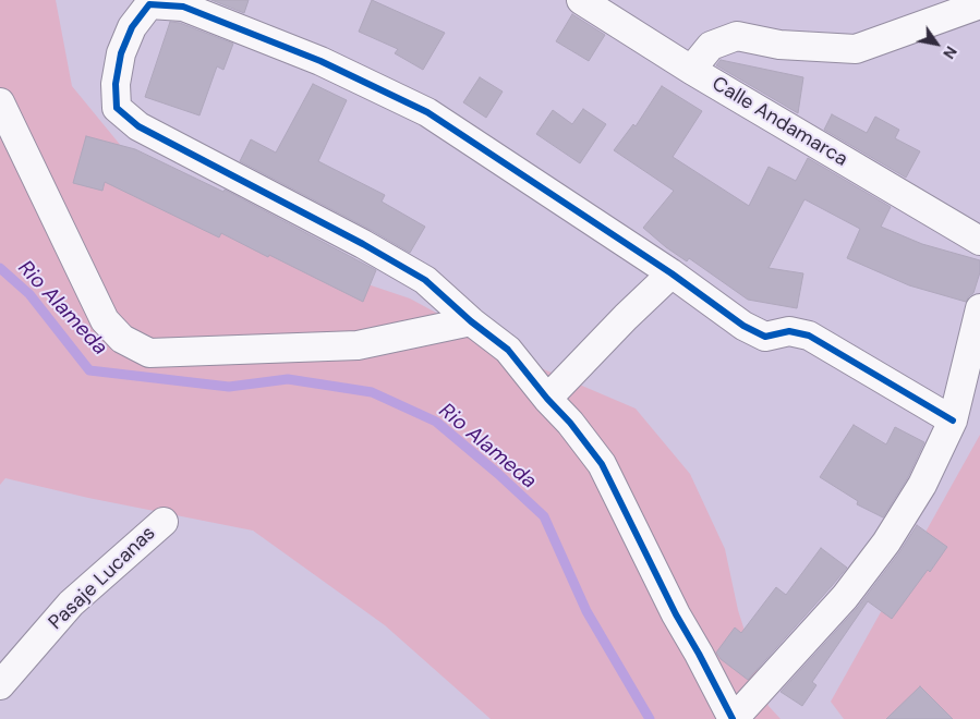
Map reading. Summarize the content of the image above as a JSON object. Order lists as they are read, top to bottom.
{
  "streets": {
    "street": ["Calle Andamarca", "Pasaje Lucanas"]
  },
  "water": ["Rio Alameda"],
  "north": "bottom right"
}
